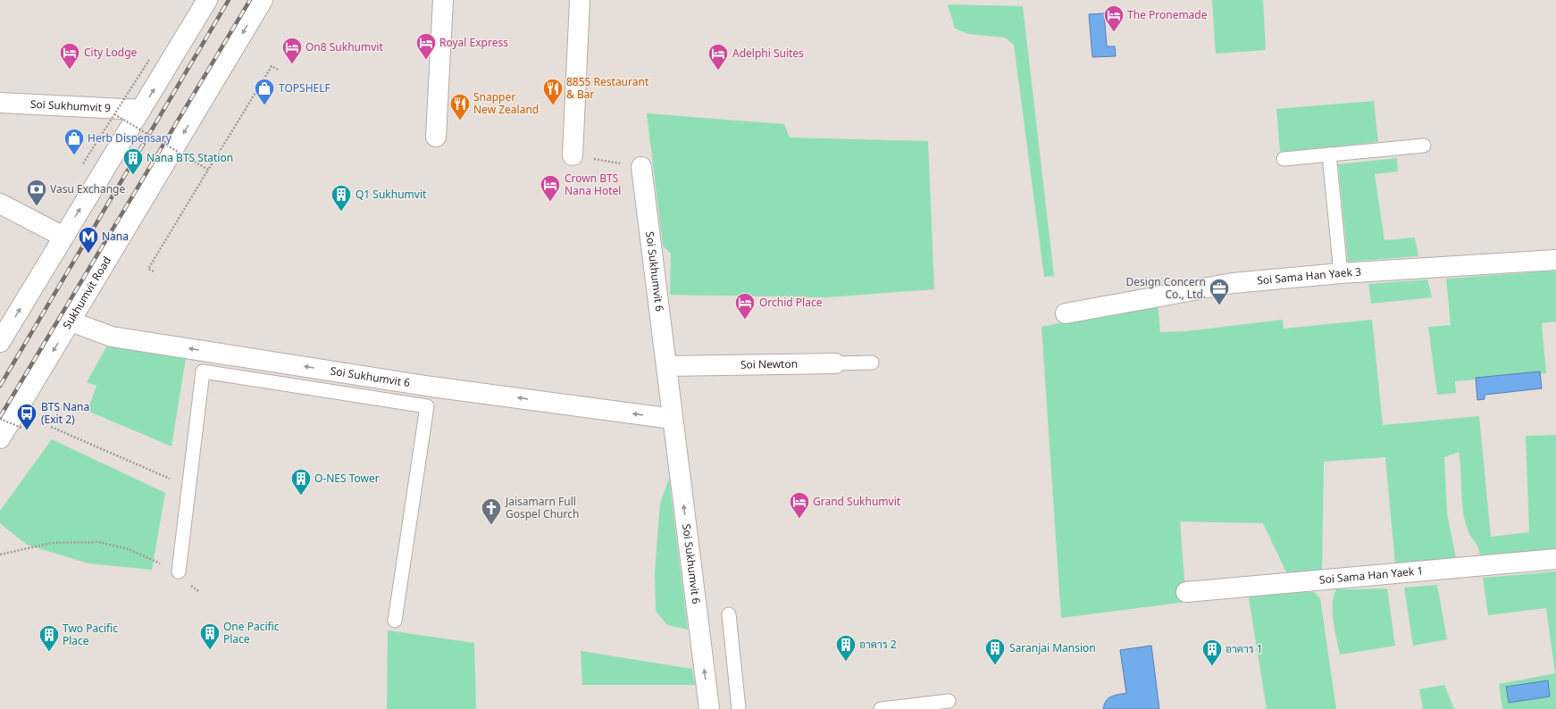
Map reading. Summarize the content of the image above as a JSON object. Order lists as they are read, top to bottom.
{
  "streets": {
    "street": [
      "Soi Sukhumvit 9",
      "Soi Sukhumvit 6",
      "Soi Sama Han Yaek 3",
      "Sukhumvit Road",
      "Soi Newton",
      "Soi Sama Han Yaek 1"
    ]
  },
  "crossings": [
    ["Soi Sukhumvit 6", "Sukhumvit Road"],
    ["Soi Sukhumvit 6", "Soi Newton"]
  ],
  "one_way": ["Soi Sukhumvit 6"],
  "places": {
    "hotel": [
      "The Pronemade",
      "Royal Express",
      "On8 Sukhumvit",
      "City Lodge",
      "Adelphi Suites",
      "Crown BTS Nana Hotel",
      "Orchid Place",
      "Grand Sukhumvit"
    ],
    "shop": ["TOPSHELF", "Herb Dispensary"],
    "restaurant": ["8855 Restaurant & Bar", "Snapper New Zealand"],
    "building": [
      "Nana BTS Station",
      "Q1 Sukhumvit",
      "O-NES Tower",
      "One Pacific Place",
      "Two Pacific Place",
      "อาคาร 2",
      "Saranjai Mansion",
      "อาคาร 1"
    ],
    "bank": ["Vasu Exchange"],
    "metro station": ["Nana"],
    "office": ["Design Concern Co., Ltd."],
    "bus stop": ["BTS Nana (Exit 2)"],
    "church": ["Jaisamarn Full Gospel Church"]
  }
}
